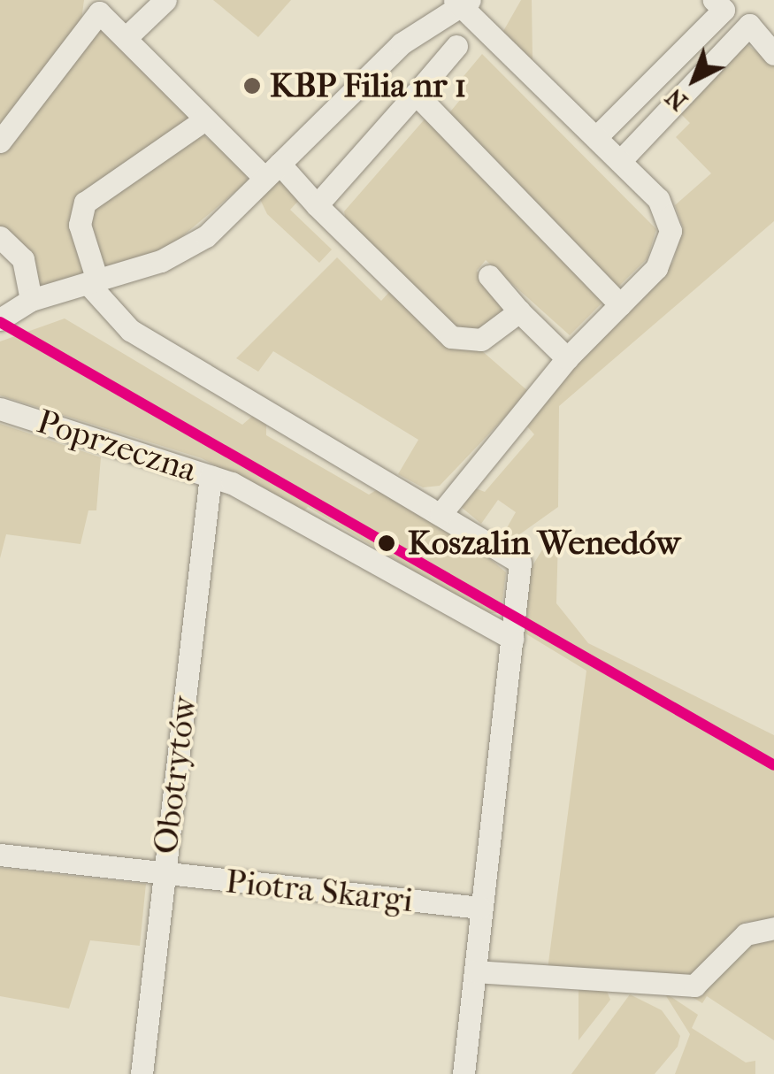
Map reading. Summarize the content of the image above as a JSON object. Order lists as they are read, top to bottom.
{
  "streets": {
    "street": ["Poprzeczna", "Obotrytów", "Piotra Skargi"]
  },
  "crossings": [
    ["Poprzeczna", "Obotrytów"],
    ["Obotrytów", "Piotra Skargi"]
  ],
  "places": ["KBP Filia nr 1", "Koszalin Wenedów"],
  "north": "bottom left"
}
